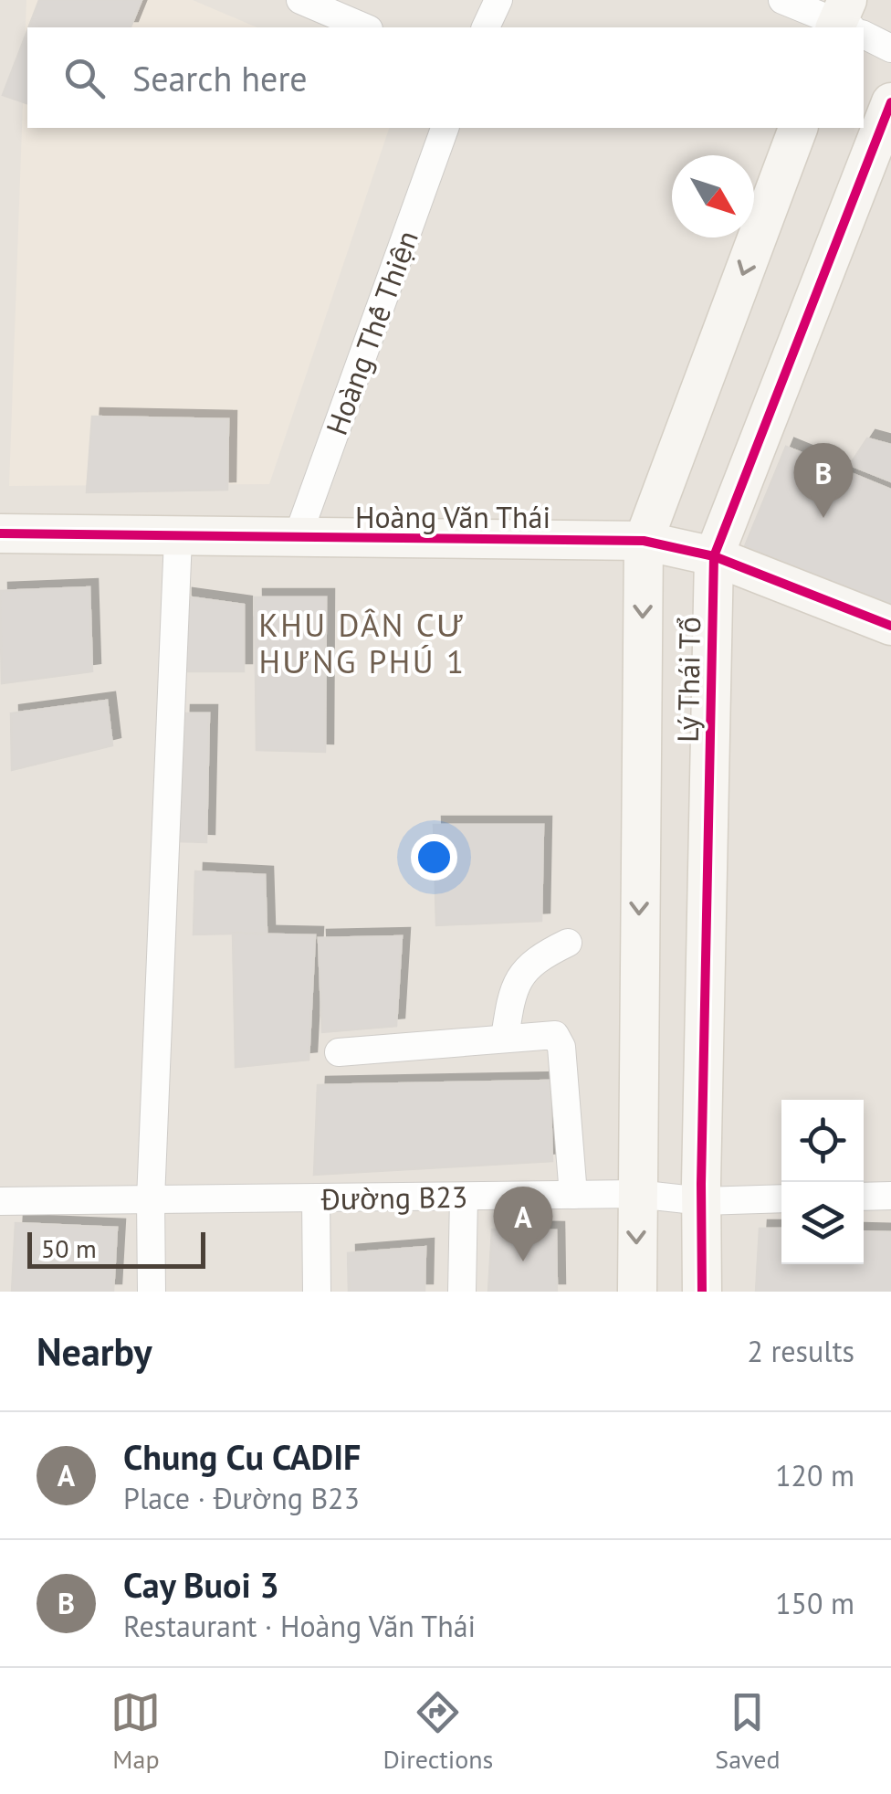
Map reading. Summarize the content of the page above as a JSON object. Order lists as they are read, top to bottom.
{
  "streets": {
    "street": [
      "Hoàng Thế Thiện",
      "Hoàng Văn Thái",
      "Lý Thái Tổ",
      "Đường B23"
    ]
  },
  "crossings": [
    ["Hoàng Thế Thiện", "Hoàng Văn Thái"],
    ["Hoàng Văn Thái", "Lý Thái Tổ"],
    ["Lý Thái Tổ", "Đường B23"]
  ],
  "districts": ["KHU DÂN CƯ HƯNG PHÚ 1"],
  "scale_bar": "50 m",
  "north": "bottom right",
  "page": {
    "search": "Search here",
    "pins": ["B", "A"],
    "scale": "50 m",
    "heading": ["Nearby", "2 results"],
    "list": [
      {
        "mark": "A",
        "name": "Chung Cu CADIF",
        "note": "Place · Đường B23",
        "value": "120 m"
      },
      {
        "mark": "B",
        "name": "Cay Buoi 3",
        "note": "Restaurant · Hoàng Văn Thái",
        "value": "150 m"
      }
    ],
    "nav": ["Map", "Directions", "Saved"]
  }
}
